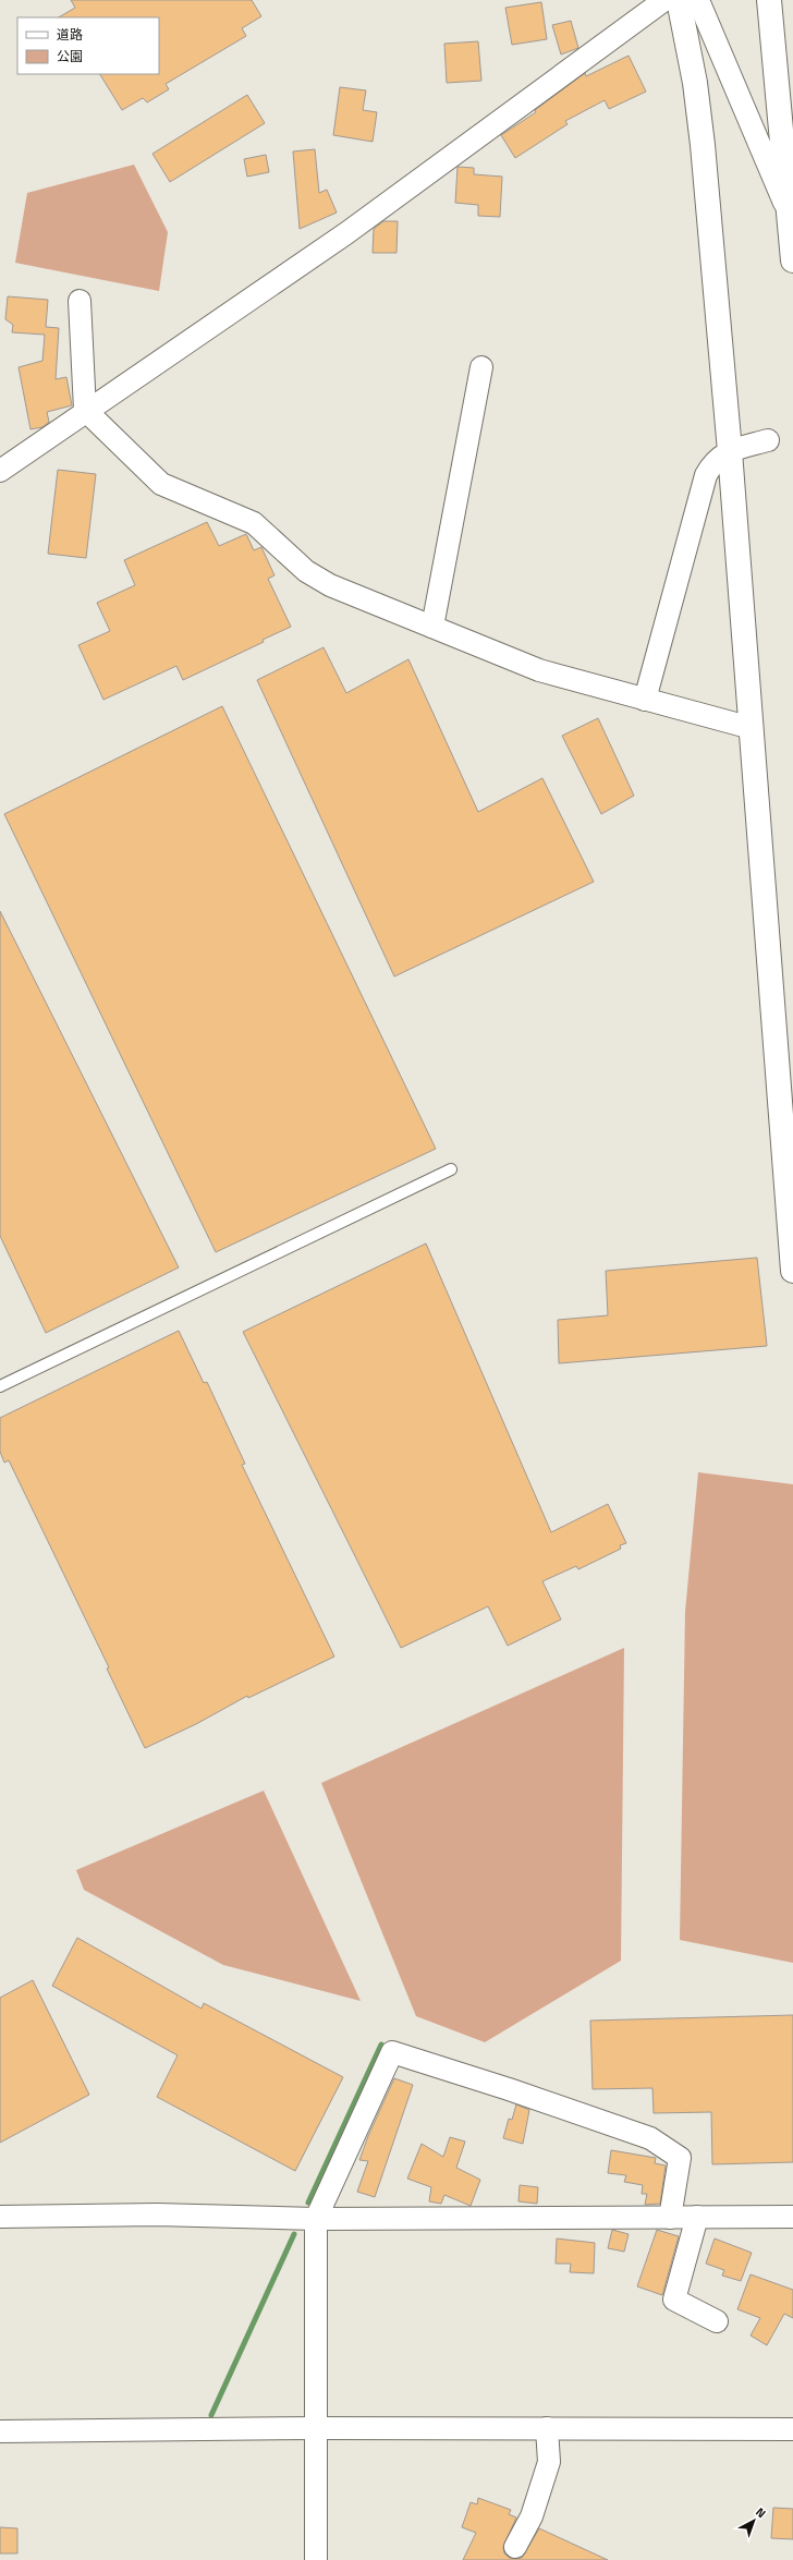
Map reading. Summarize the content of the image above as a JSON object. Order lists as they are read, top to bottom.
{
  "legend": ["道路", "公園"],
  "north": "top right"
}
